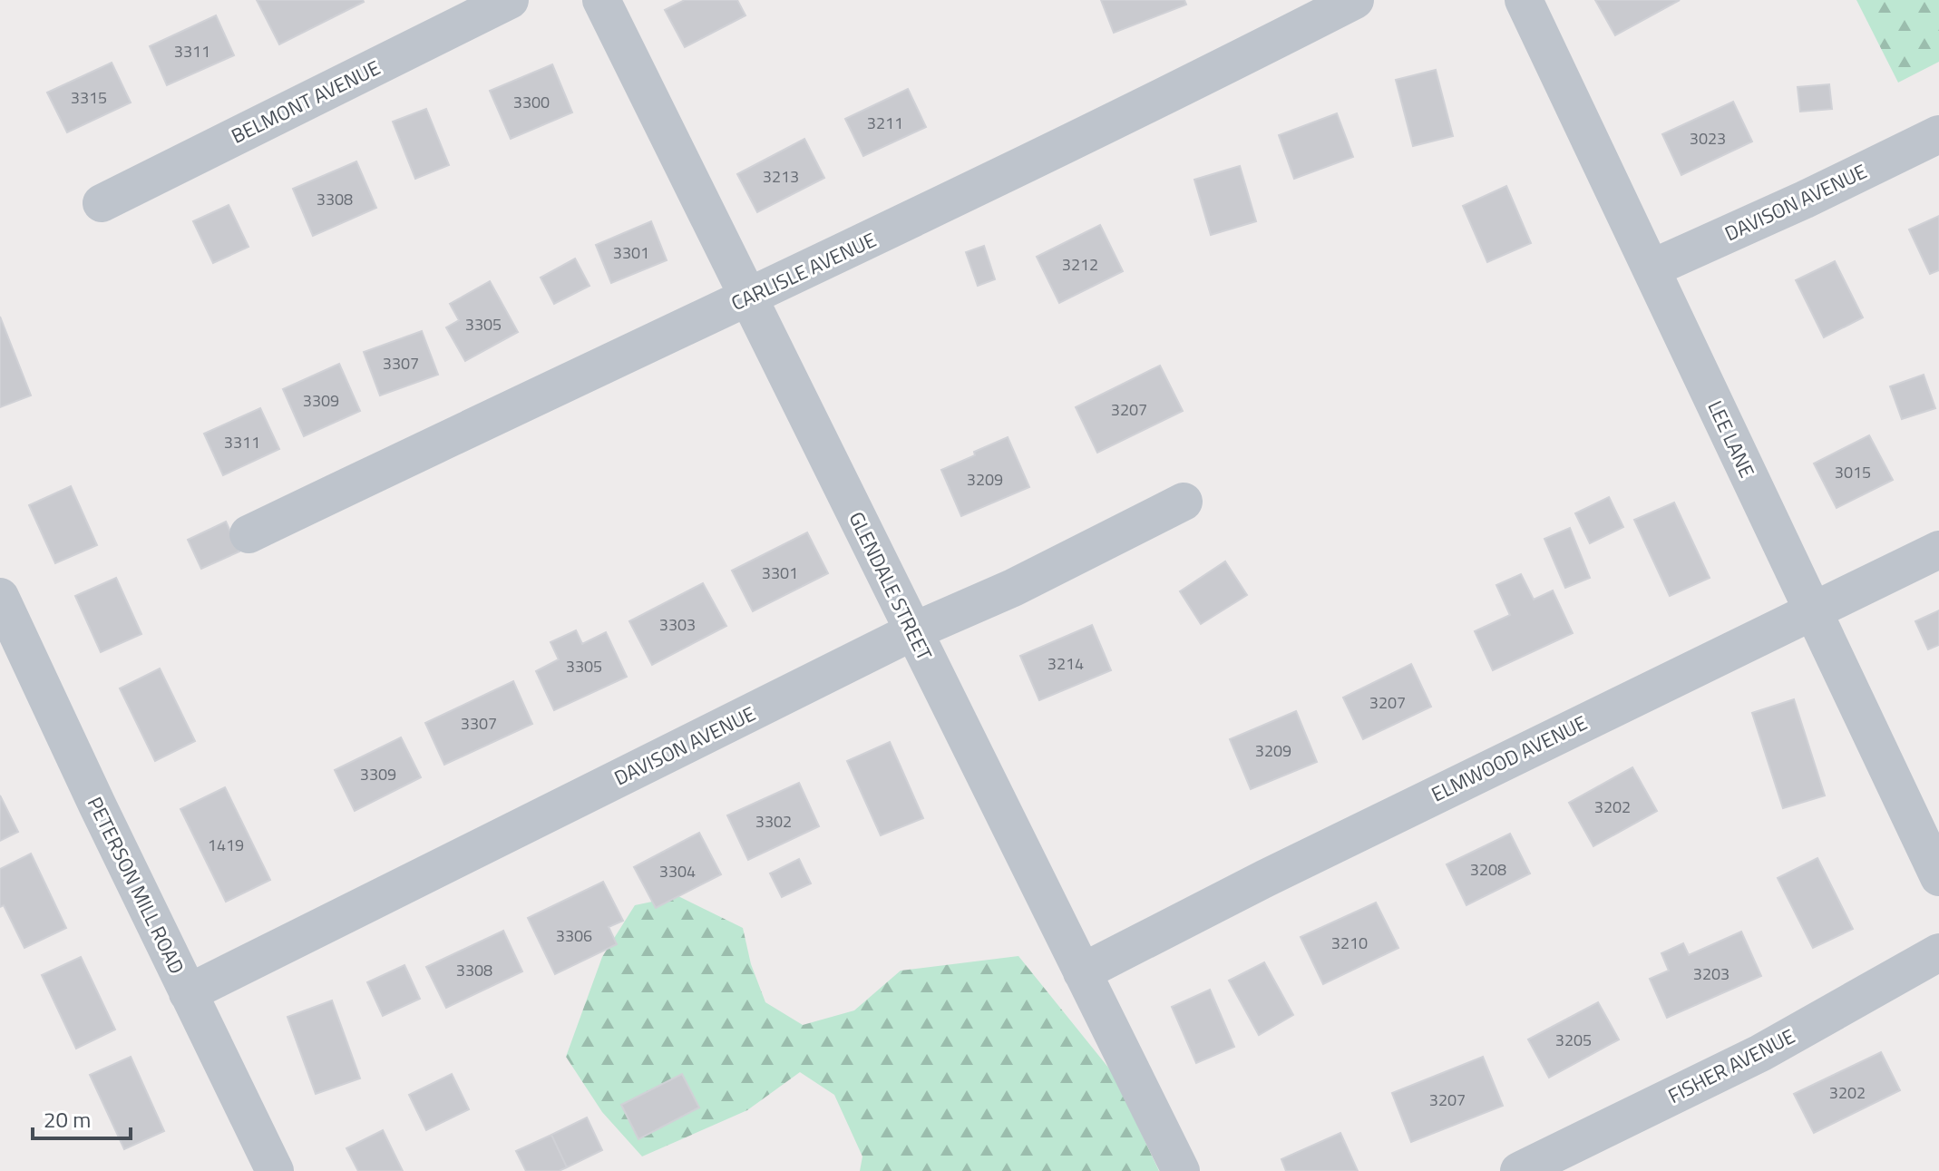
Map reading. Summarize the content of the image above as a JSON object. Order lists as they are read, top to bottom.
{
  "streets": {
    "street": [
      "BELMONT AVENUE",
      "DAVISON AVENUE",
      "CARLISLE AVENUE",
      "LEE LANE",
      "GLENDALE STREET",
      "ELMWOOD AVENUE",
      "PETERSON MILL ROAD",
      "FISHER AVENUE"
    ]
  },
  "crossings": [
    ["DAVISON AVENUE", "LEE LANE"],
    ["DAVISON AVENUE", "GLENDALE STREET"],
    ["DAVISON AVENUE", "PETERSON MILL ROAD"],
    ["CARLISLE AVENUE", "GLENDALE STREET"],
    ["LEE LANE", "ELMWOOD AVENUE"],
    ["GLENDALE STREET", "ELMWOOD AVENUE"]
  ],
  "house_numbers": [
    "3311",
    "3315",
    "3300",
    "3211",
    "3023",
    "3213",
    "3308",
    "3301",
    "3212",
    "3305",
    "3307",
    "3309",
    "3207",
    "3311",
    "3015",
    "3209",
    "3301",
    "3303",
    "3214",
    "3305",
    "3207",
    "3307",
    "3209",
    "3309",
    "3202",
    "3302",
    "1419",
    "3208",
    "3304",
    "3306",
    "3210",
    "3308",
    "3203",
    "3205",
    "3202",
    "3207"
  ],
  "scale_bar": "20 m"
}
